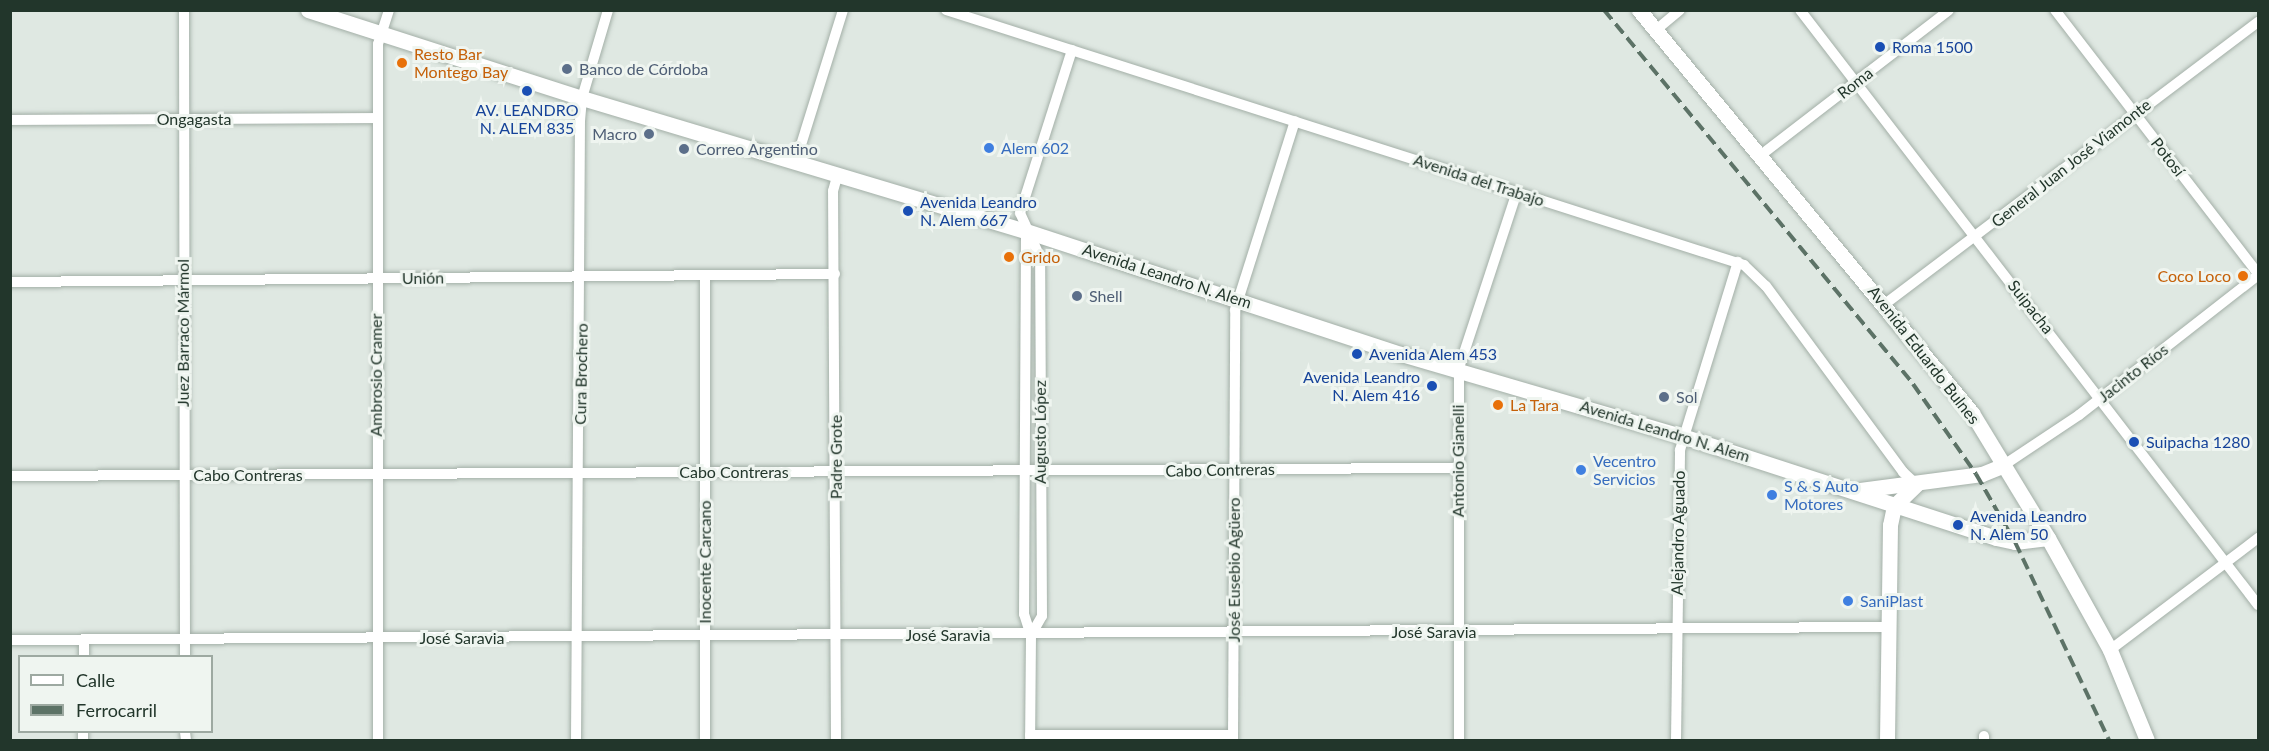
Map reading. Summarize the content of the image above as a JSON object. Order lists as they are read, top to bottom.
{
  "streets": {
    "main road": ["Avenida Leandro N. Alem", "Avenida Eduardo Bulnes"],
    "street": [
      "Roma",
      "Ongagasta",
      "Potosí",
      "General Juan José Viamonte",
      "Avenida del Trabajo",
      "Unión",
      "Suipacha",
      "Juez Barraco Mármol",
      "Jacinto Ríos",
      "Cura Brochero",
      "Ambrosio Cramer",
      "Augusto López",
      "Padre Grote",
      "Antonio Gianelli",
      "Cabo Contreras",
      "Alejandro Aguado",
      "Inocente Carcano",
      "José Eusebio Agüero",
      "José Saravia"
    ]
  },
  "crossings": [
    ["Roma", "Suipacha"],
    ["Roma", "Avenida Eduardo Bulnes"],
    ["Ongagasta", "Juez Barraco Mármol"],
    ["Ongagasta", "Ambrosio Cramer"],
    ["Potosí", "General Juan José Viamonte"],
    ["Potosí", "Jacinto Ríos"],
    ["General Juan José Viamonte", "Suipacha"],
    ["General Juan José Viamonte", "Avenida Eduardo Bulnes"],
    ["Avenida del Trabajo", "Avenida Leandro N. Alem"],
    ["Avenida del Trabajo", "Augusto López"],
    ["Avenida del Trabajo", "Antonio Gianelli"],
    ["Avenida del Trabajo", "Alejandro Aguado"],
    ["Avenida del Trabajo", "José Eusebio Agüero"],
    ["Avenida Leandro N. Alem", "Avenida Eduardo Bulnes"],
    ["Avenida Leandro N. Alem", "Jacinto Ríos"],
    ["Avenida Leandro N. Alem", "Cura Brochero"],
    ["Avenida Leandro N. Alem", "Ambrosio Cramer"],
    ["Avenida Leandro N. Alem", "Augusto López"],
    ["Avenida Leandro N. Alem", "Padre Grote"],
    ["Avenida Leandro N. Alem", "Antonio Gianelli"],
    ["Avenida Leandro N. Alem", "Alejandro Aguado"],
    ["Avenida Leandro N. Alem", "José Eusebio Agüero"],
    ["Unión", "Juez Barraco Mármol"],
    ["Unión", "Cura Brochero"],
    ["Unión", "Ambrosio Cramer"],
    ["Unión", "Padre Grote"],
    ["Unión", "Inocente Carcano"],
    ["Suipacha", "Jacinto Ríos"],
    ["Juez Barraco Mármol", "Cabo Contreras"],
    ["Juez Barraco Mármol", "José Saravia"],
    ["Avenida Eduardo Bulnes", "Jacinto Ríos"],
    ["Cura Brochero", "Cabo Contreras"],
    ["Cura Brochero", "José Saravia"],
    ["Ambrosio Cramer", "Cabo Contreras"],
    ["Ambrosio Cramer", "José Saravia"],
    ["Augusto López", "Cabo Contreras"],
    ["Augusto López", "José Saravia"],
    ["Padre Grote", "Cabo Contreras"],
    ["Padre Grote", "José Saravia"],
    ["Antonio Gianelli", "Cabo Contreras"],
    ["Antonio Gianelli", "José Saravia"],
    ["Cabo Contreras", "Inocente Carcano"],
    ["Cabo Contreras", "José Eusebio Agüero"],
    ["Alejandro Aguado", "José Saravia"],
    ["Inocente Carcano", "José Saravia"],
    ["José Eusebio Agüero", "José Saravia"]
  ],
  "places": [
    "Roma 1500",
    "Resto Bar Montego Bay",
    "Banco de Córdoba",
    "AV. LEANDRO N. ALEM 835",
    "Macro",
    "Alem 602",
    "Correo Argentino",
    "Avenida Leandro N. Alem 667",
    "Grido",
    "Coco Loco",
    "Shell",
    "Avenida Alem 453",
    "Avenida Leandro N. Alem 416",
    "Sol",
    "La Tara",
    "Suipacha 1280",
    "Vecentro Servicios",
    "S & S Auto Motores",
    "Avenida Leandro N. Alem 50",
    "SaniPlast"
  ],
  "legend": ["Calle", "Ferrocarril"]
}
